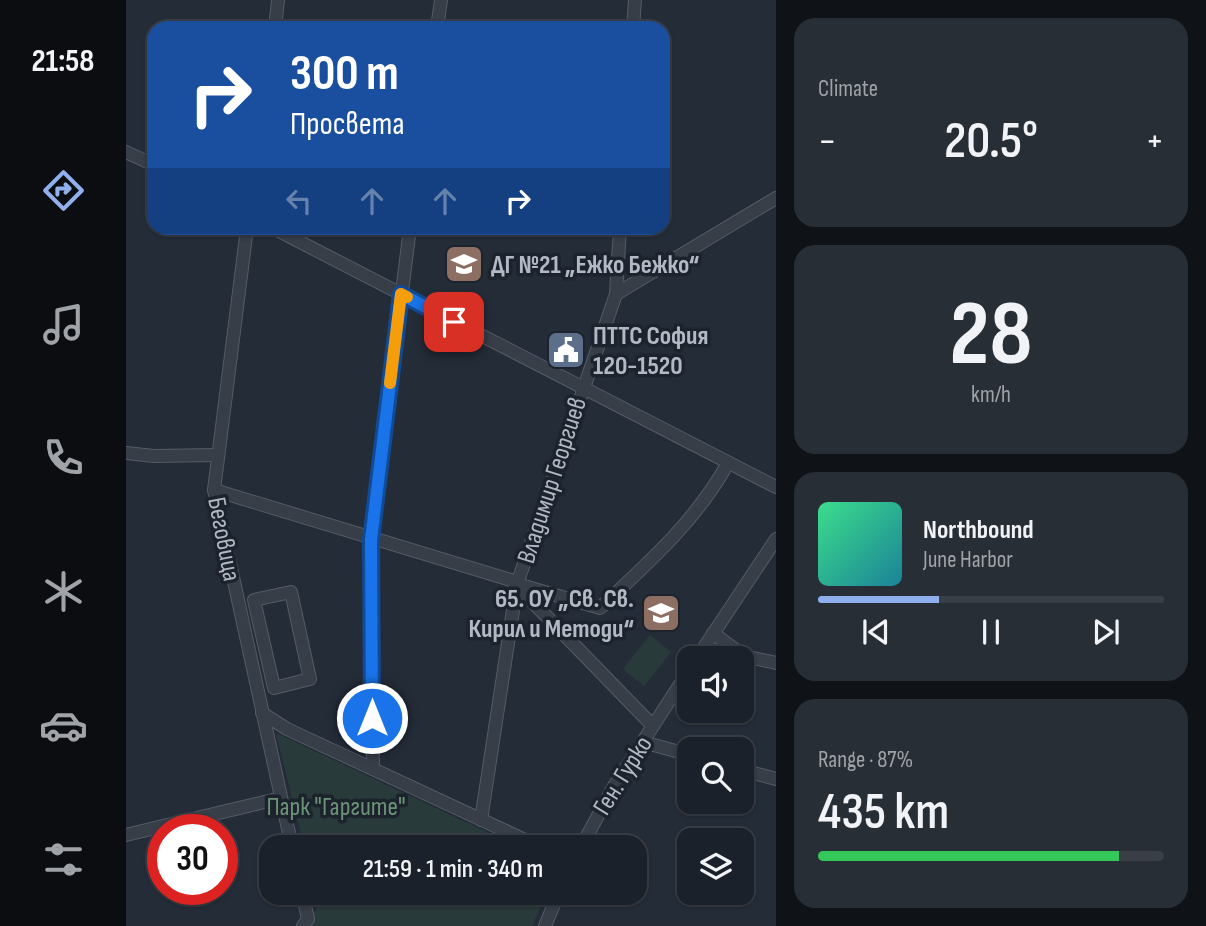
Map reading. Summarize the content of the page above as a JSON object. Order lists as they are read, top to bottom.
{
  "streets": {
    "street": ["Владимир Георгиев", "Беговица", "Ген. Гурко"]
  },
  "parks": ["Парк \"Гаргите\""],
  "places": {
    "school or university": ["ДГ №21 „Ежко Бежко“", "65. ОУ „Св. Св. Кирил и Методи“"],
    "public building": ["ПТТС София 120-1520"]
  },
  "page": {
    "tabs": "21:58",
    "tile": [
      "Climate",
      ["28", "km/h"],
      ["Range · 87%", "435 km"]
    ],
    "turn": ["300 m", "Просвета"],
    "heat": ["−", "20.5°", "+"],
    "song": ["Northbound", "June Harbor"],
    "limit": "30",
    "trip": "21:59 · 1 min · 340 m"
  }
}
